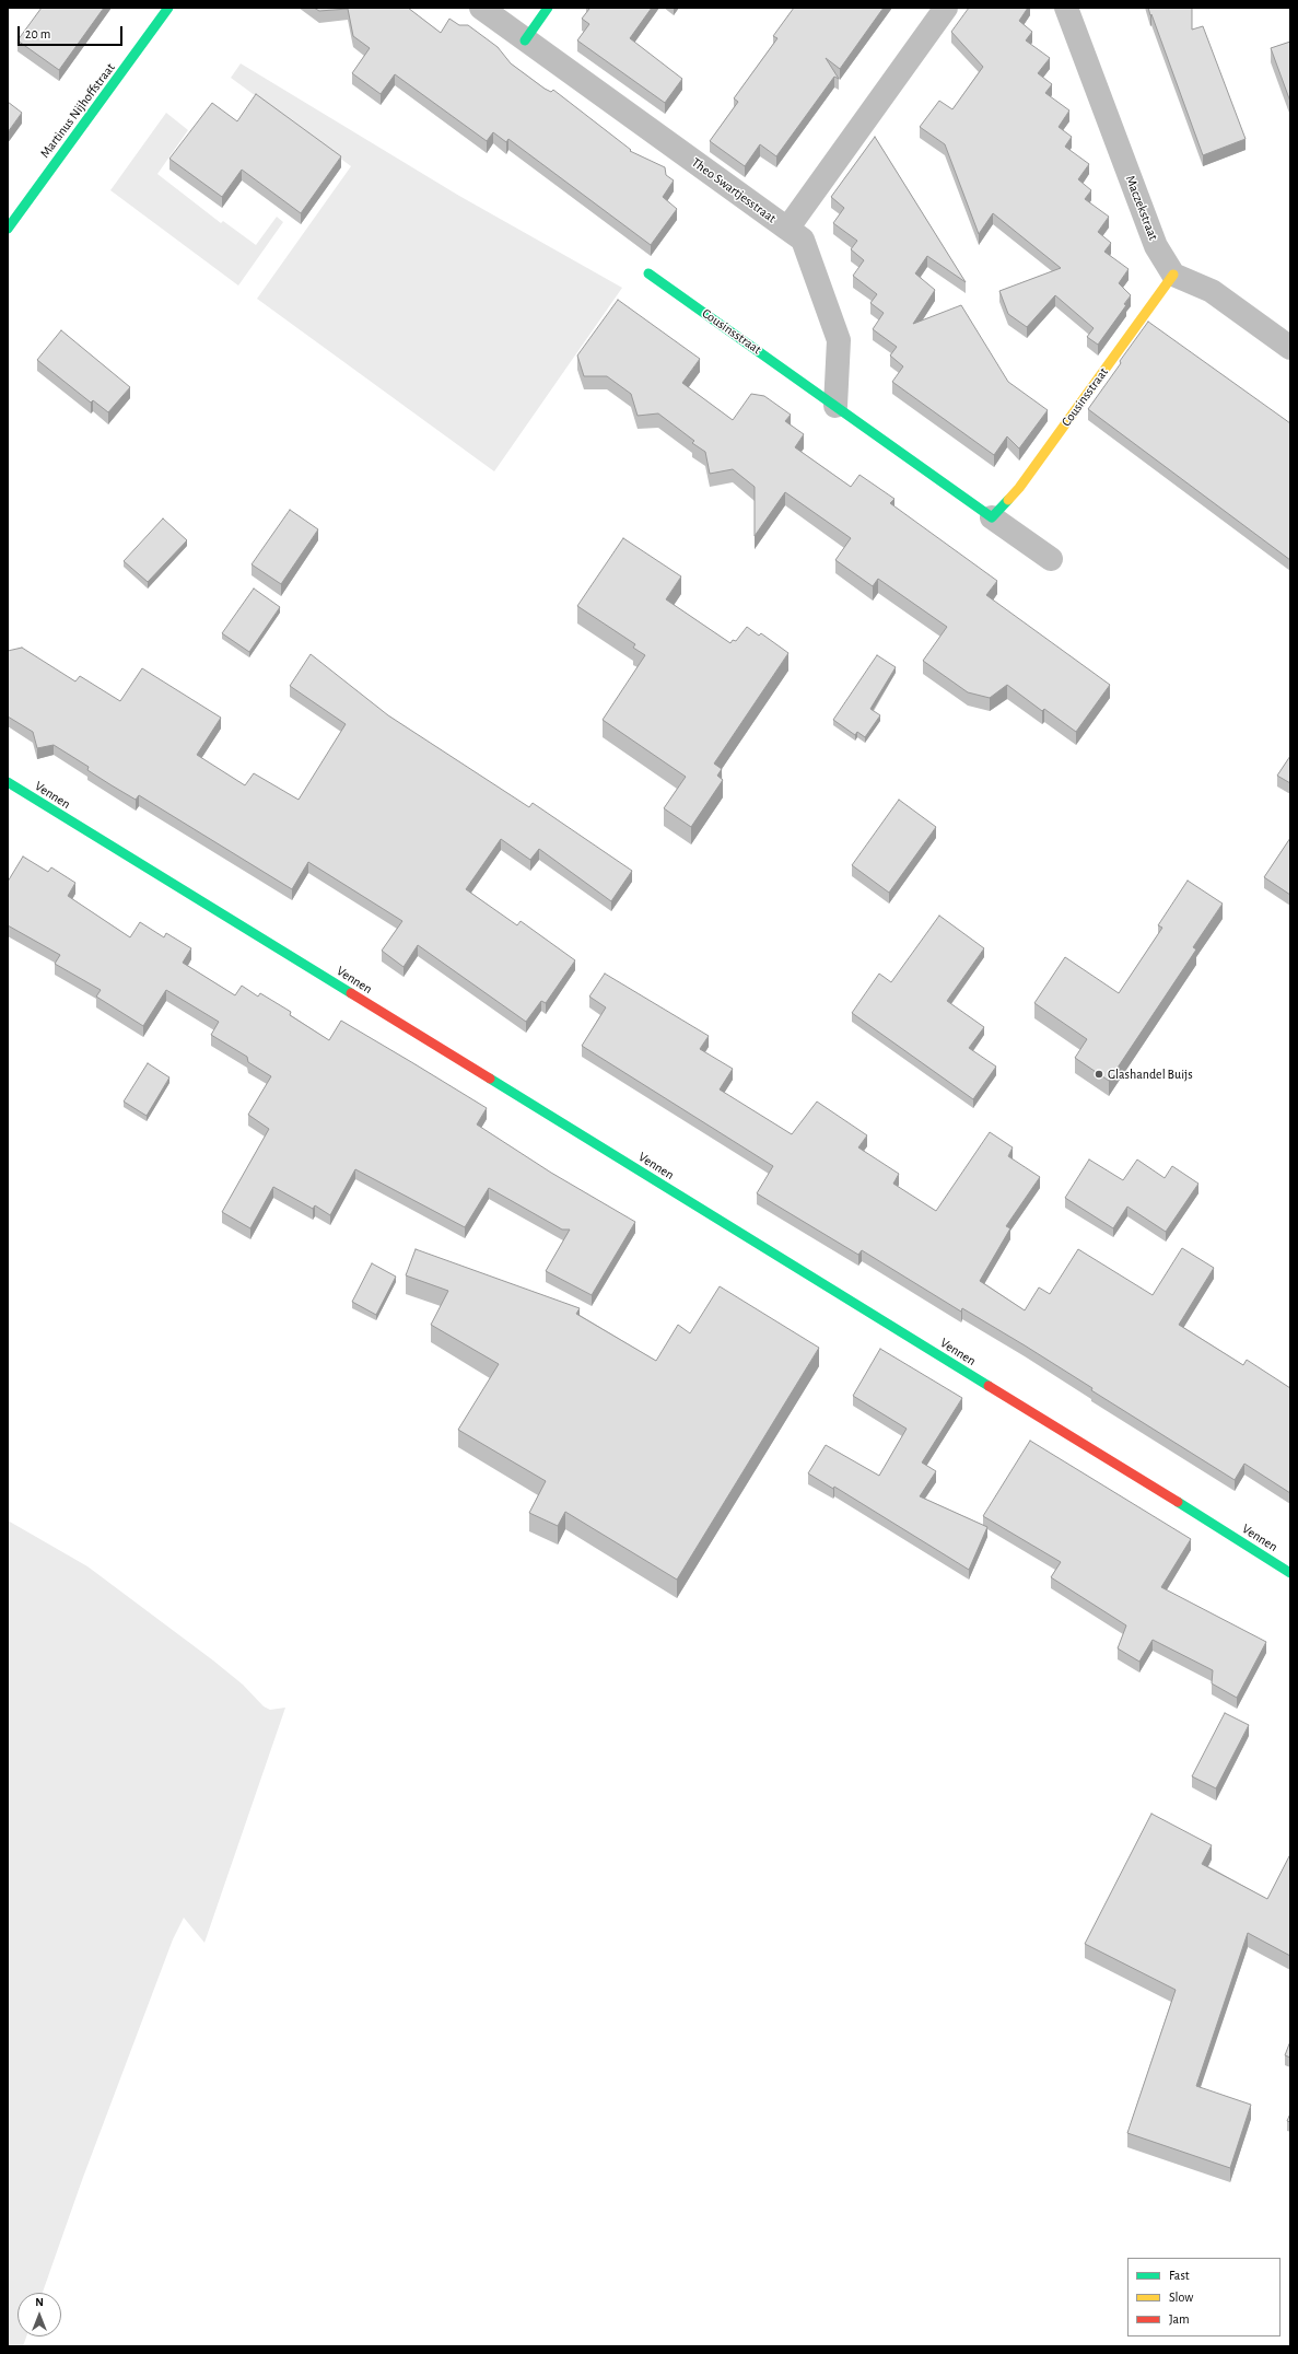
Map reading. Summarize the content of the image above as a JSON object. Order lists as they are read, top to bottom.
{
  "streets": {
    "street": [
      "Martinus Nijhoffstraat",
      "Theo Swartjesstraat",
      "Maczekstraat",
      "Cousinsstraat",
      "Vennen"
    ]
  },
  "crossings": [
    ["Maczekstraat", "Cousinsstraat"]
  ],
  "places": ["Glashandel Buijs"],
  "legend": ["Fast", "Slow", "Jam"],
  "scale_bar": "20 m",
  "north": "top"
}
